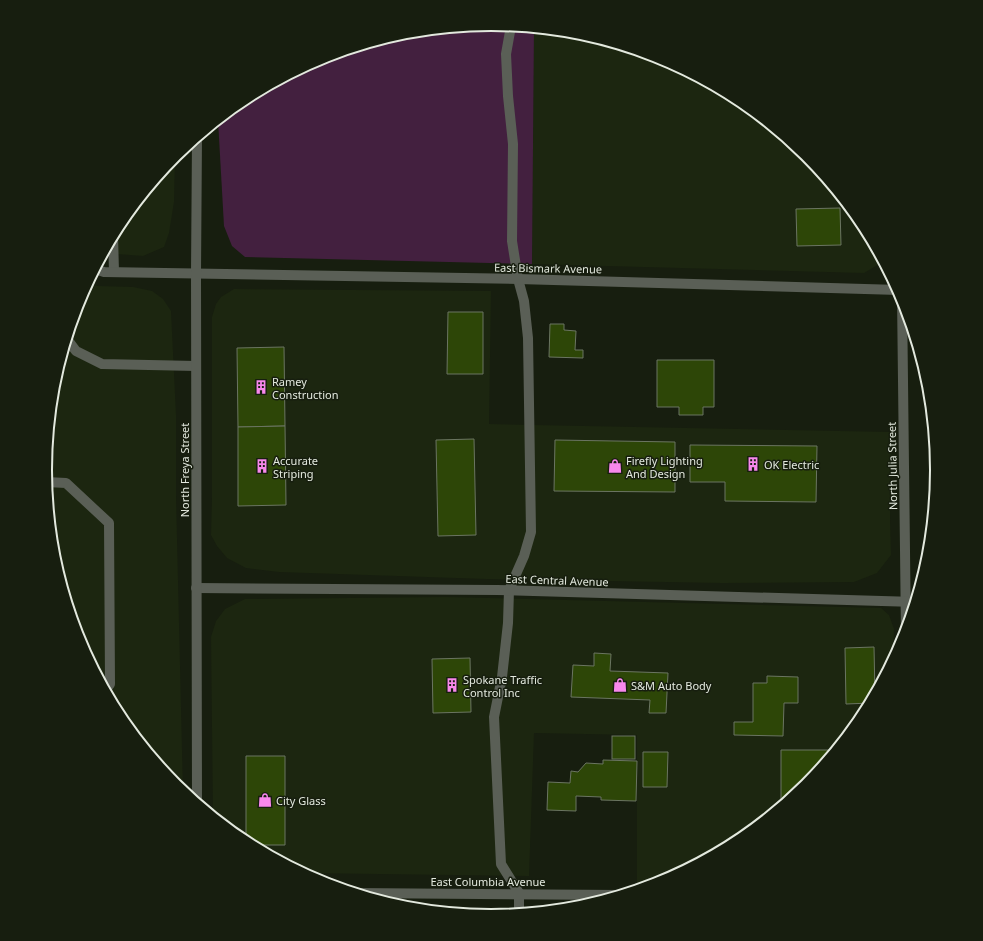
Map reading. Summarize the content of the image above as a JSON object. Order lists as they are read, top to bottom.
{
  "streets": {
    "street": [
      "East Bismark Avenue",
      "North Julia Street",
      "North Freya Street",
      "East Central Avenue",
      "East Columbia Avenue"
    ]
  },
  "crossings": [
    ["East Bismark Avenue", "North Freya Street"],
    ["North Julia Street", "East Central Avenue"],
    ["North Freya Street", "East Central Avenue"]
  ],
  "places": {
    "building": [
      "Ramey Construction",
      "OK Electric",
      "Accurate Striping",
      "Spokane Traffic Control Inc"
    ],
    "shop": ["Firefly Lighting And Design", "S&M Auto Body", "City Glass"]
  }
}
